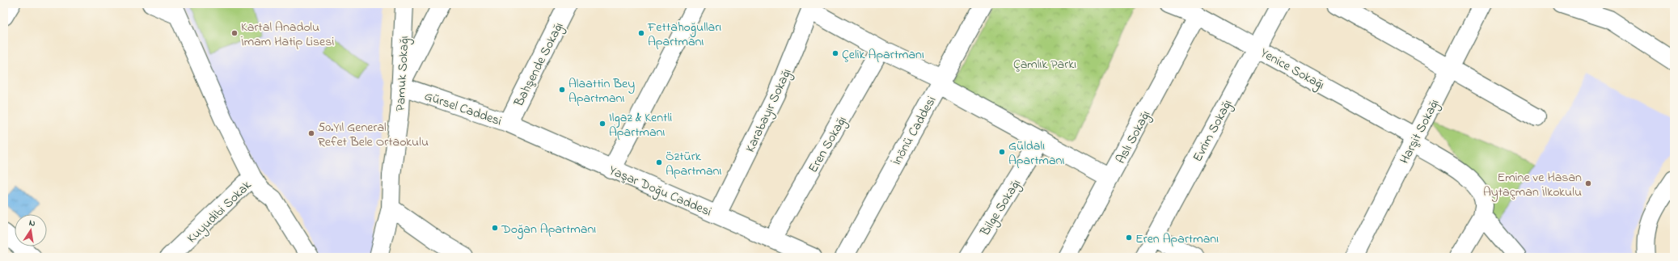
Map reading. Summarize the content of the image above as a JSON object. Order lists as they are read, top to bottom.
{
  "streets": {
    "street": [
      "Bahşende Sokağı",
      "Yenice Sokağı",
      "Pamuk Sokağı",
      "Gürsel Caddesi",
      "Karabayır Sokağı",
      "İnönü Caddesi",
      "Evrim Sokağı",
      "Harşit Sokağı",
      "Aslı Sokağı",
      "Eren Sokağı",
      "Yaşar Doğu Caddesi",
      "Bilge Sokağı",
      "Kuyudibi Sokak"
    ]
  },
  "crossings": [
    ["Bahşende Sokağı", "Gürsel Caddesi"],
    ["Bahşende Sokağı", "Yaşar Doğu Caddesi"],
    ["Yenice Sokağı", "Evrim Sokağı"],
    ["Yenice Sokağı", "Harşit Sokağı"],
    ["Yenice Sokağı", "Aslı Sokağı"],
    ["Pamuk Sokağı", "Gürsel Caddesi"],
    ["Gürsel Caddesi", "Yaşar Doğu Caddesi"],
    ["Karabayır Sokağı", "Yaşar Doğu Caddesi"],
    ["Eren Sokağı", "Yaşar Doğu Caddesi"]
  ],
  "parks": ["Çamlık Parkı"],
  "places": [
    "Kartal Anadolu İmam Hatip Lisesi",
    "Fettahoğulları Apartmanı",
    "Çelik Apartmanı",
    "Alaattin Bey Apartmanı",
    "Ilgaz & Kentli Apartmanı",
    "50.Yıl General Refet Bele Ortaokulu",
    "Güldalı Apartmanı",
    "Öztürk Apartmanı",
    "Emine ve Hasan Aytaçman İlkokulu",
    "Doğan Apartmanı",
    "Eren Apartmanı"
  ],
  "north": "top"
}
